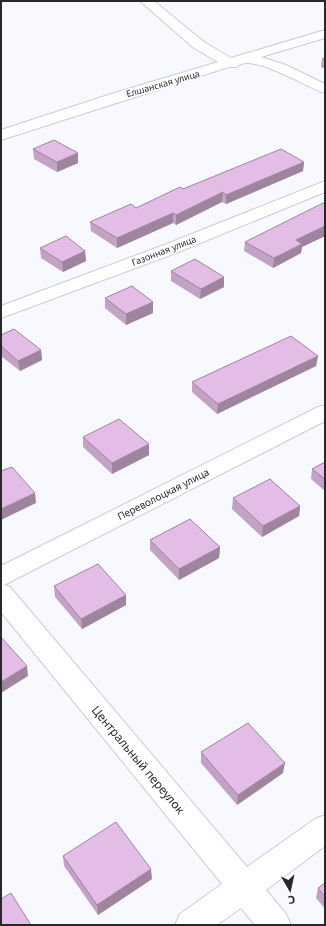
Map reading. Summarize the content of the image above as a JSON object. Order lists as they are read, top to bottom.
{
  "streets": {
    "street": [
      "Елшанская улица",
      "Газонная улица",
      "Переволоцкая улица",
      "Центральный переулок"
    ]
  },
  "north": "bottom"
}
